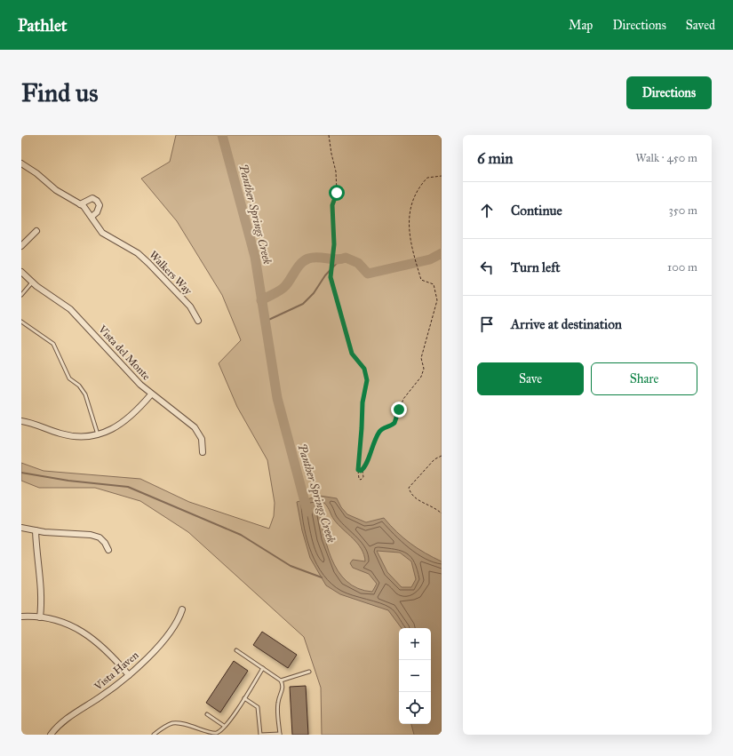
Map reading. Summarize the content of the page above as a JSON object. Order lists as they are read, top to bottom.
{
  "streets": {
    "street": ["Walkers Way", "Vista del Monte", "Vista Haven"]
  },
  "water": ["Panther Springs Creek"],
  "page": {
    "header": "Pathlet",
    "nav": ["Map", "Directions", "Saved"],
    "buttons": [
      "Directions",
      ["Save", "Share"]
    ],
    "title": "Find us",
    "heading": ["6 min", "Walk · 450 m"],
    "list": [
      ["Continue", "350 m"],
      ["Turn left", "100 m"],
      "Arrive at destination"
    ],
    "map_buttons": ["+", "−"]
  }
}
